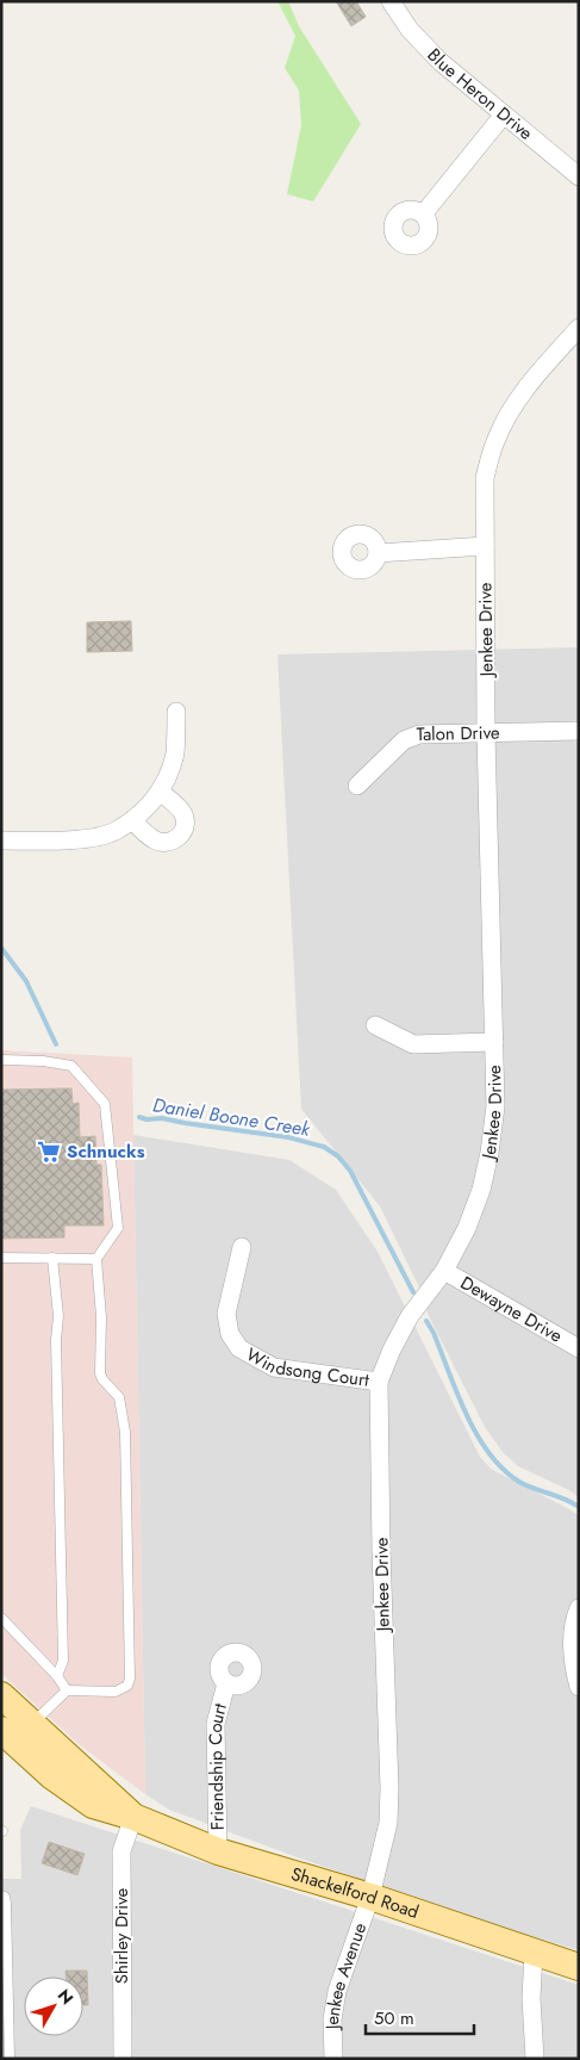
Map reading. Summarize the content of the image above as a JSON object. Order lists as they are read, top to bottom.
{
  "streets": {
    "main road": ["Shackelford Road"],
    "street": [
      "Blue Heron Drive",
      "Jenkee Drive",
      "Talon Drive",
      "Dewayne Drive",
      "Windsong Court",
      "Friendship Court",
      "Shirley Drive",
      "Jenkee Avenue"
    ]
  },
  "crossings": [
    ["Jenkee Drive", "Talon Drive"],
    ["Jenkee Drive", "Dewayne Drive"],
    ["Jenkee Drive", "Windsong Court"],
    ["Jenkee Drive", "Shackelford Road"],
    ["Jenkee Drive", "Jenkee Avenue"],
    ["Friendship Court", "Shackelford Road"],
    ["Shackelford Road", "Shirley Drive"],
    ["Shackelford Road", "Jenkee Avenue"]
  ],
  "water": ["Daniel Boone Creek"],
  "places": {
    "supermarket": ["Schnucks"]
  },
  "scale_bar": "50 m",
  "north": "top right"
}
